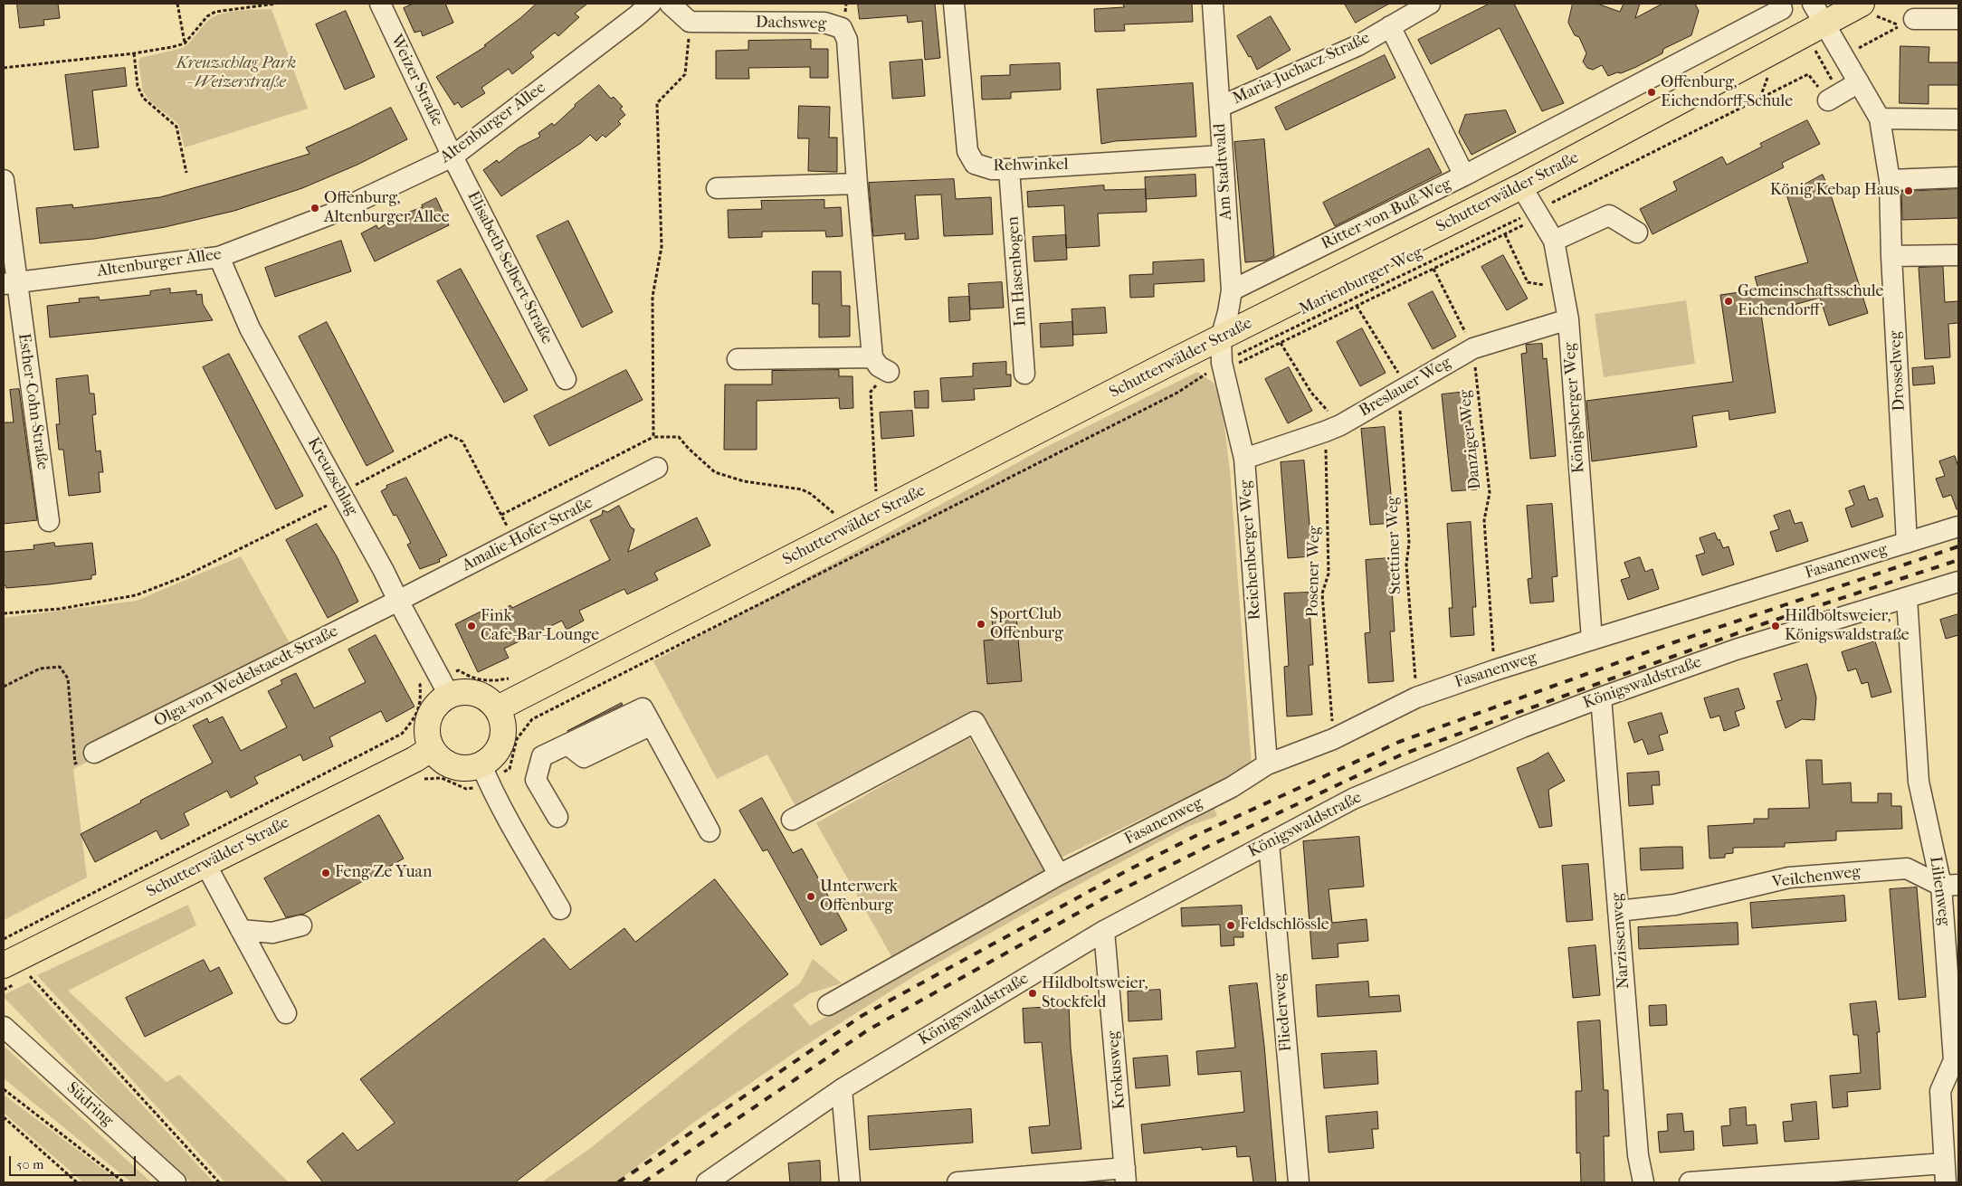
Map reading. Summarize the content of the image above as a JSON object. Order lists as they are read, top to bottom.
{
  "streets": {
    "main road": ["Schutterwälder Straße"],
    "street": [
      "Dachsweg",
      "Maria-Juchacz-Straße",
      "Weizer Straße",
      "Altenburger Allee",
      "Rehwinkel",
      "Am Stadtwald",
      "Ritter-von-Buß-Weg",
      "Elisabeth-Selbert-Straße",
      "Im Hasenbogen",
      "Drosselweg",
      "Breslauer Weg",
      "Esther-Cohn-Straße",
      "Königsberger Weg",
      "Kreuzschlag",
      "Amalie-Hofer-Straße",
      "Reichenberger Weg",
      "Fasanenweg",
      "Olga-von-Wedelstaedt-Straße",
      "Königswaldstraße",
      "Veilchenweg",
      "Lilienweg",
      "Narzissenweg",
      "Fliederweg",
      "Krokusweg",
      "Südring"
    ],
    "path": [
      "Marienburger Weg",
      "Danziger Weg",
      "Stettiner Weg",
      "Posener Weg"
    ]
  },
  "crossings": [
    ["Maria-Juchacz-Straße", "Am Stadtwald"],
    ["Maria-Juchacz-Straße", "Ritter-von-Buß-Weg"],
    ["Weizer Straße", "Altenburger Allee"],
    ["Weizer Straße", "Elisabeth-Selbert-Straße"],
    ["Altenburger Allee", "Elisabeth-Selbert-Straße"],
    ["Altenburger Allee", "Esther-Cohn-Straße"],
    ["Altenburger Allee", "Kreuzschlag"],
    ["Rehwinkel", "Am Stadtwald"],
    ["Rehwinkel", "Im Hasenbogen"],
    ["Am Stadtwald", "Schutterwälder Straße"],
    ["Am Stadtwald", "Ritter-von-Buß-Weg"],
    ["Am Stadtwald", "Reichenberger Weg"],
    ["Schutterwälder Straße", "Drosselweg"],
    ["Schutterwälder Straße", "Königsberger Weg"],
    ["Schutterwälder Straße", "Kreuzschlag"],
    ["Schutterwälder Straße", "Reichenberger Weg"],
    ["Marienburger Weg", "Königsberger Weg"],
    ["Marienburger Weg", "Reichenberger Weg"],
    ["Drosselweg", "Fasanenweg"],
    ["Breslauer Weg", "Königsberger Weg"],
    ["Breslauer Weg", "Danziger Weg"],
    ["Breslauer Weg", "Stettiner Weg"],
    ["Breslauer Weg", "Reichenberger Weg"],
    ["Breslauer Weg", "Posener Weg"],
    ["Königsberger Weg", "Fasanenweg"],
    ["Danziger Weg", "Fasanenweg"],
    ["Kreuzschlag", "Amalie-Hofer-Straße"],
    ["Kreuzschlag", "Olga-von-Wedelstaedt-Straße"],
    ["Amalie-Hofer-Straße", "Olga-von-Wedelstaedt-Straße"],
    ["Stettiner Weg", "Fasanenweg"],
    ["Reichenberger Weg", "Fasanenweg"],
    ["Fasanenweg", "Posener Weg"],
    ["Königswaldstraße", "Lilienweg"],
    ["Königswaldstraße", "Narzissenweg"],
    ["Königswaldstraße", "Fliederweg"],
    ["Königswaldstraße", "Krokusweg"],
    ["Veilchenweg", "Lilienweg"],
    ["Veilchenweg", "Narzissenweg"]
  ],
  "parks": ["Kreuzschlag Park - Weizerstraße"],
  "places": [
    "Offenburg, Eichendorff-Schule",
    "König Kebap Haus",
    "Offenburg, Altenburger Allee",
    "Gemeinschaftsschule Eichendorff",
    "SportClub Offenburg",
    "Fink Cafe-Bar-Lounge",
    "Hildboltsweier, Königswaldstraße",
    "Feng Ze Yuan",
    "Unterwerk Offenburg",
    "Feldschlössle",
    "Hildboltsweier, Stockfeld"
  ],
  "scale_bar": "50 m"
}
